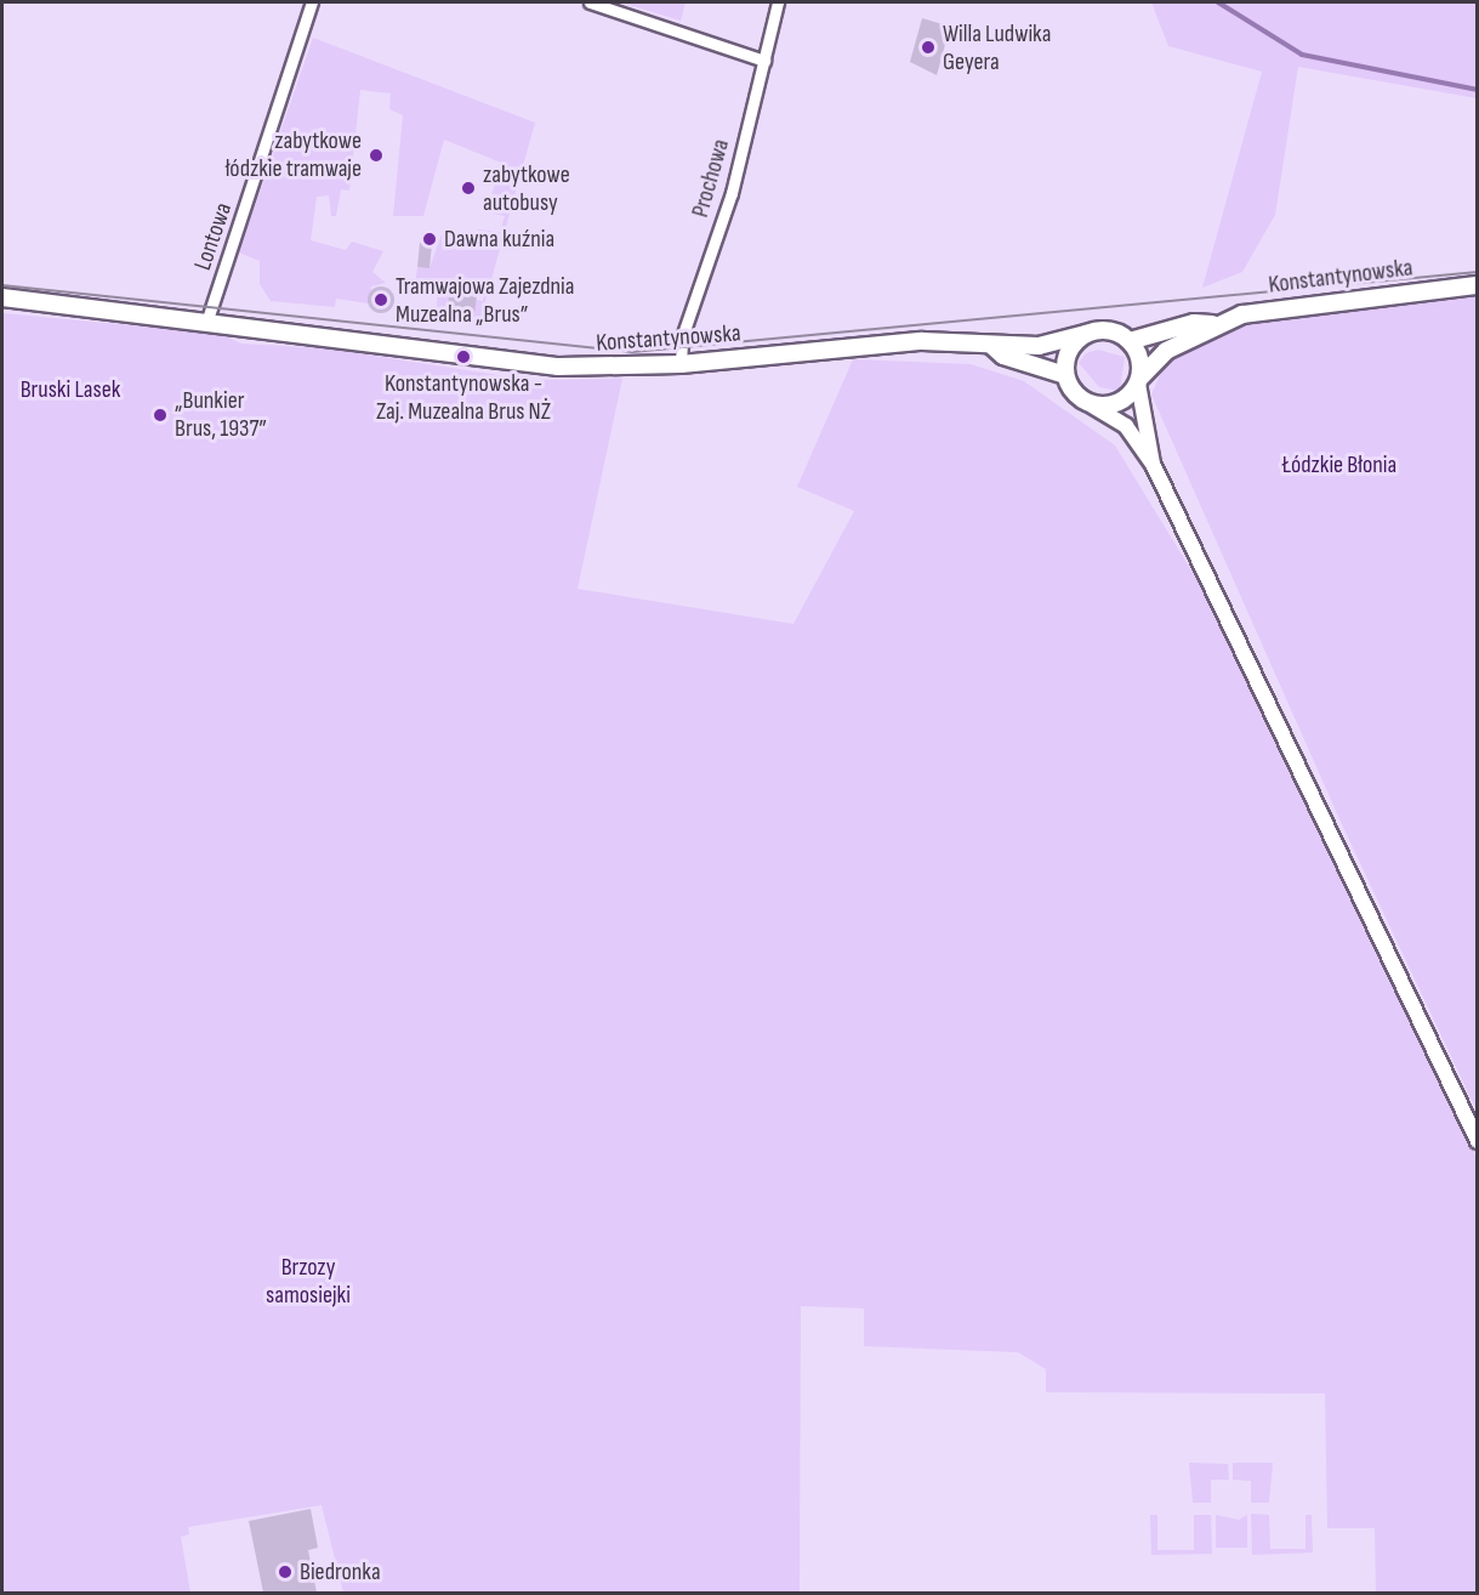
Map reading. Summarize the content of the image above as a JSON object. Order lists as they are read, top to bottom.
{
  "streets": {
    "main road": ["Konstantynowska"],
    "street": ["Prochowa", "Lontowa"]
  },
  "crossings": [
    ["Prochowa", "Konstantynowska"],
    ["Lontowa", "Konstantynowska"]
  ],
  "parks": ["Bruski Lasek", "Łódzkie Błonia", "Brzozy samosiejki"],
  "places": [
    "Willa Ludwika Geyera",
    "zabytkowe łódzkie tramwaje",
    "zabytkowe autobusy",
    "Dawna kuźnia",
    "Tramwajowa Zajezdnia Muzealna „Brus”",
    "Konstantynowska - Zaj. Muzealna Brus NŻ",
    "„Bunkier Brus, 1937”",
    "Biedronka"
  ]
}
